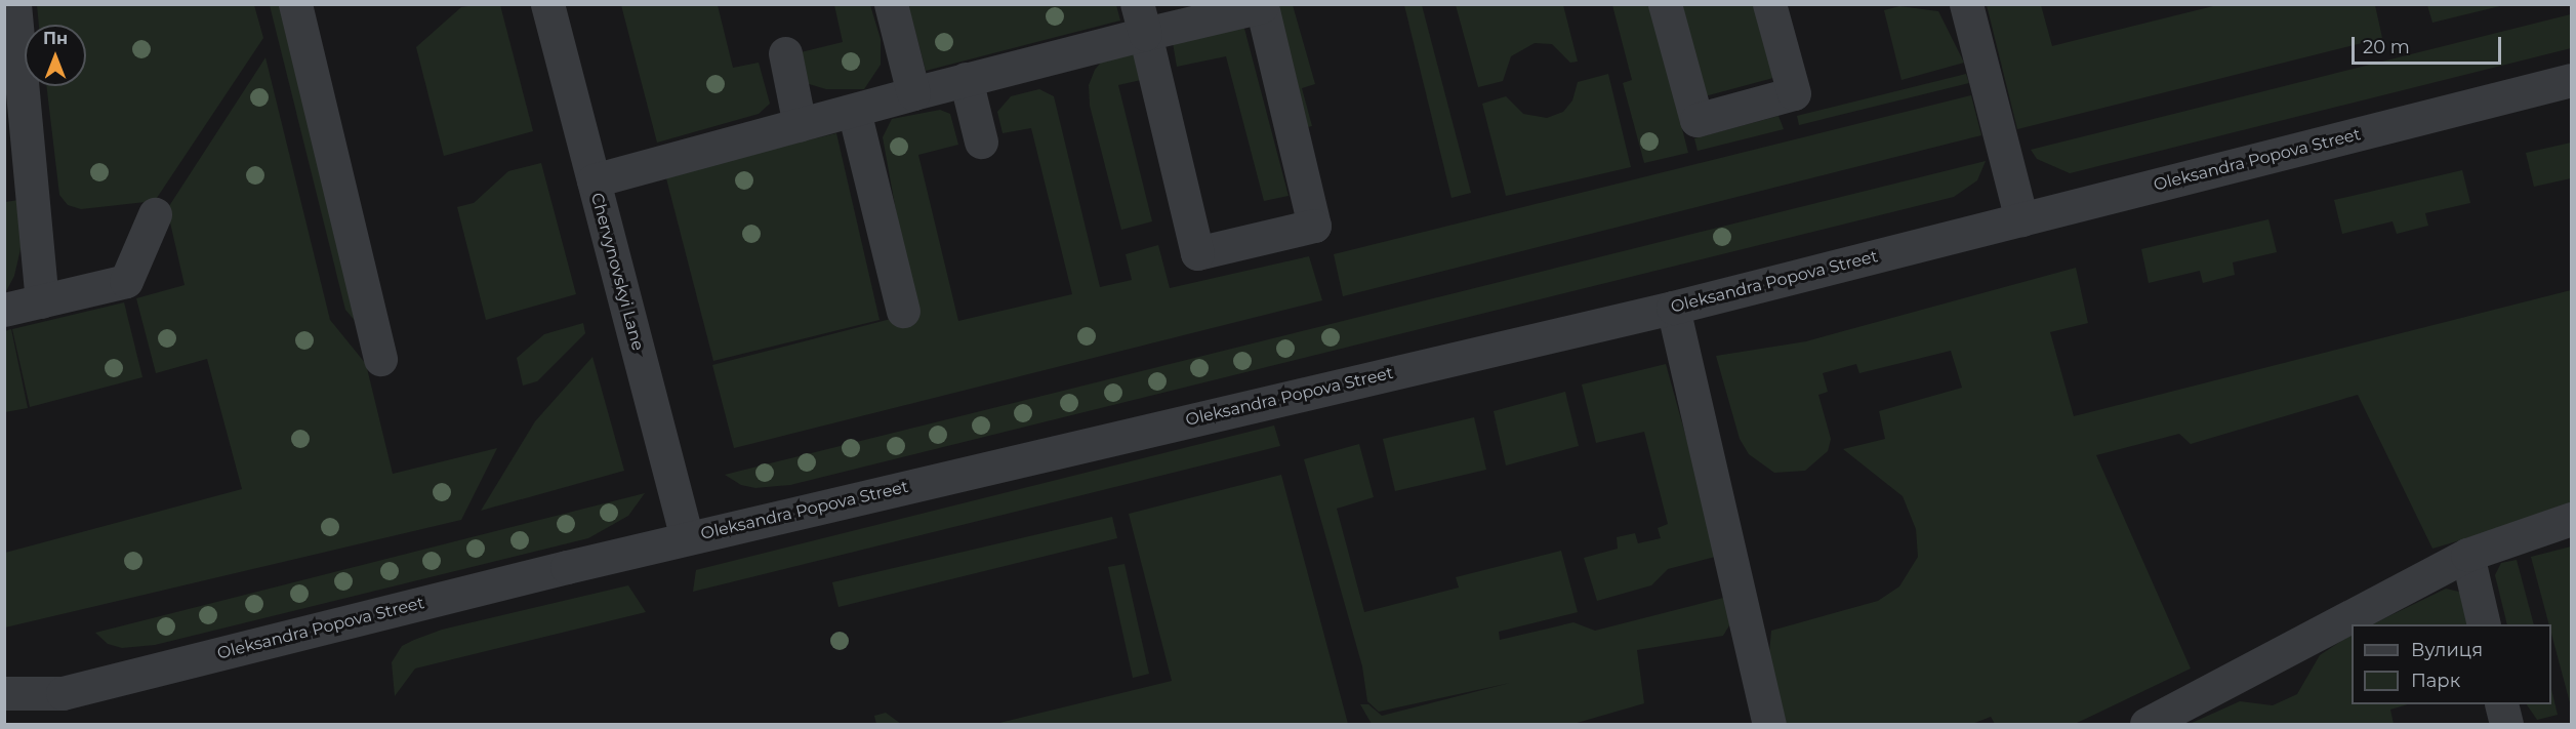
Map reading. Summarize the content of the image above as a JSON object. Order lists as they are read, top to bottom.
{
  "streets": {
    "street": ["Oleksandra Popova Street", "Chervynovskyi Lane"]
  },
  "crossings": [
    ["Oleksandra Popova Street", "Chervynovskyi Lane"]
  ],
  "legend": ["Вулиця", "Парк"],
  "scale_bar": "20 m",
  "north": "top"
}
